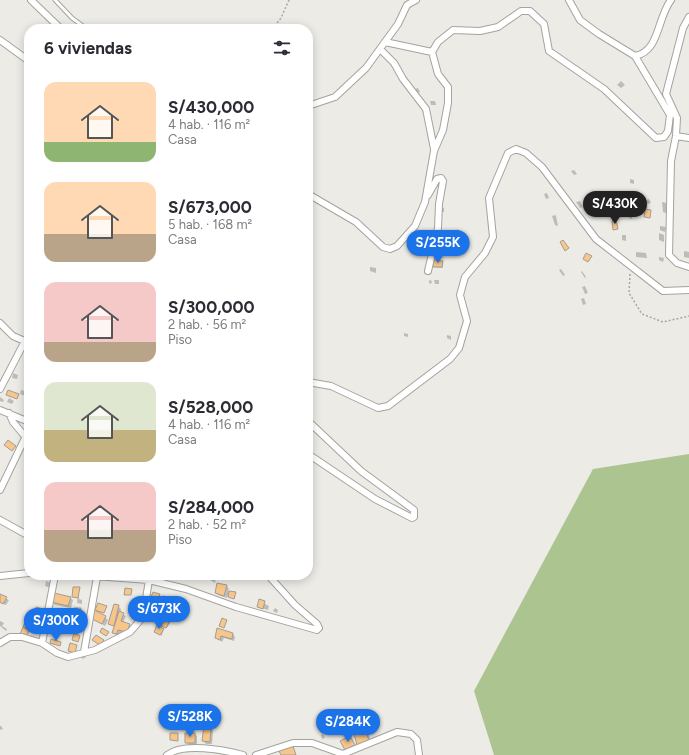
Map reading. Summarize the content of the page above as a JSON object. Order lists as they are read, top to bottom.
{
  "page": {
    "heading": "6 viviendas",
    "list": [
      {
        "name": "S/430,000",
        "note": "4 hab. · 116 m² · Casa"
      },
      {
        "name": "S/673,000",
        "note": "5 hab. · 168 m² · Casa"
      },
      {
        "name": "S/300,000",
        "note": "2 hab. · 56 m² · Piso"
      },
      {
        "name": "S/528,000",
        "note": "4 hab. · 116 m² · Casa"
      },
      {
        "name": "S/284,000",
        "note": "2 hab. · 52 m² · Piso"
      }
    ],
    "price": [
      "S/430K",
      "S/255K",
      "S/673K",
      "S/300K",
      "S/528K",
      "S/284K"
    ]
  }
}
